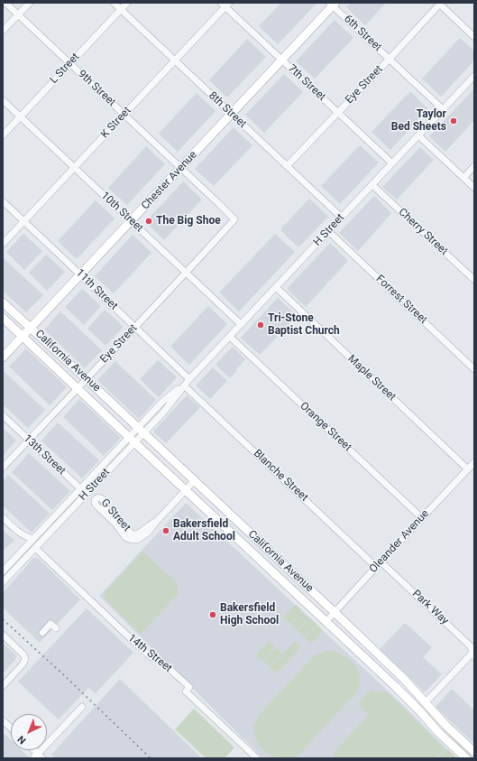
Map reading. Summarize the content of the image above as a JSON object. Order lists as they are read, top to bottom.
{
  "streets": {
    "main road": ["Chester Avenue", "California Avenue"],
    "street": [
      "6th Street",
      "L Street",
      "7th Street",
      "Eye Street",
      "9th Street",
      "8th Street",
      "K Street",
      "10th Street",
      "H Street",
      "Cherry Street",
      "11th Street",
      "Forrest Street",
      "Maple Street",
      "Orange Street",
      "13th Street",
      "Blanche Street",
      "G Street",
      "Oleander Avenue",
      "Park Way",
      "14th Street"
    ]
  },
  "crossings": [
    ["6th Street", "Eye Street"],
    ["6th Street", "Chester Avenue"],
    ["6th Street", "H Street"],
    ["L Street", "9th Street"],
    ["L Street", "8th Street"],
    ["L Street", "10th Street"],
    ["7th Street", "Eye Street"],
    ["7th Street", "K Street"],
    ["7th Street", "Chester Avenue"],
    ["7th Street", "H Street"],
    ["Eye Street", "9th Street"],
    ["Eye Street", "8th Street"],
    ["Eye Street", "10th Street"],
    ["Eye Street", "11th Street"],
    ["Eye Street", "California Avenue"],
    ["Eye Street", "13th Street"],
    ["9th Street", "K Street"],
    ["9th Street", "Chester Avenue"],
    ["8th Street", "K Street"],
    ["8th Street", "Chester Avenue"],
    ["8th Street", "H Street"],
    ["K Street", "10th Street"],
    ["K Street", "11th Street"],
    ["Chester Avenue", "10th Street"],
    ["Chester Avenue", "11th Street"],
    ["Chester Avenue", "California Avenue"],
    ["10th Street", "H Street"],
    ["H Street", "Cherry Street"],
    ["H Street", "11th Street"],
    ["H Street", "Forrest Street"],
    ["H Street", "California Avenue"],
    ["H Street", "Maple Street"],
    ["H Street", "Orange Street"],
    ["H Street", "13th Street"],
    ["H Street", "Blanche Street"],
    ["H Street", "14th Street"],
    ["California Avenue", "G Street"],
    ["California Avenue", "Oleander Avenue"],
    ["Maple Street", "Oleander Avenue"],
    ["Orange Street", "Oleander Avenue"],
    ["Blanche Street", "Oleander Avenue"],
    ["Blanche Street", "Park Way"],
    ["Oleander Avenue", "Park Way"]
  ],
  "places": [
    "Taylor Bed Sheets",
    "The Big Shoe",
    "Tri-Stone Baptist Church",
    "Bakersfield Adult School",
    "Bakersfield High School"
  ],
  "north": "bottom left"
}
